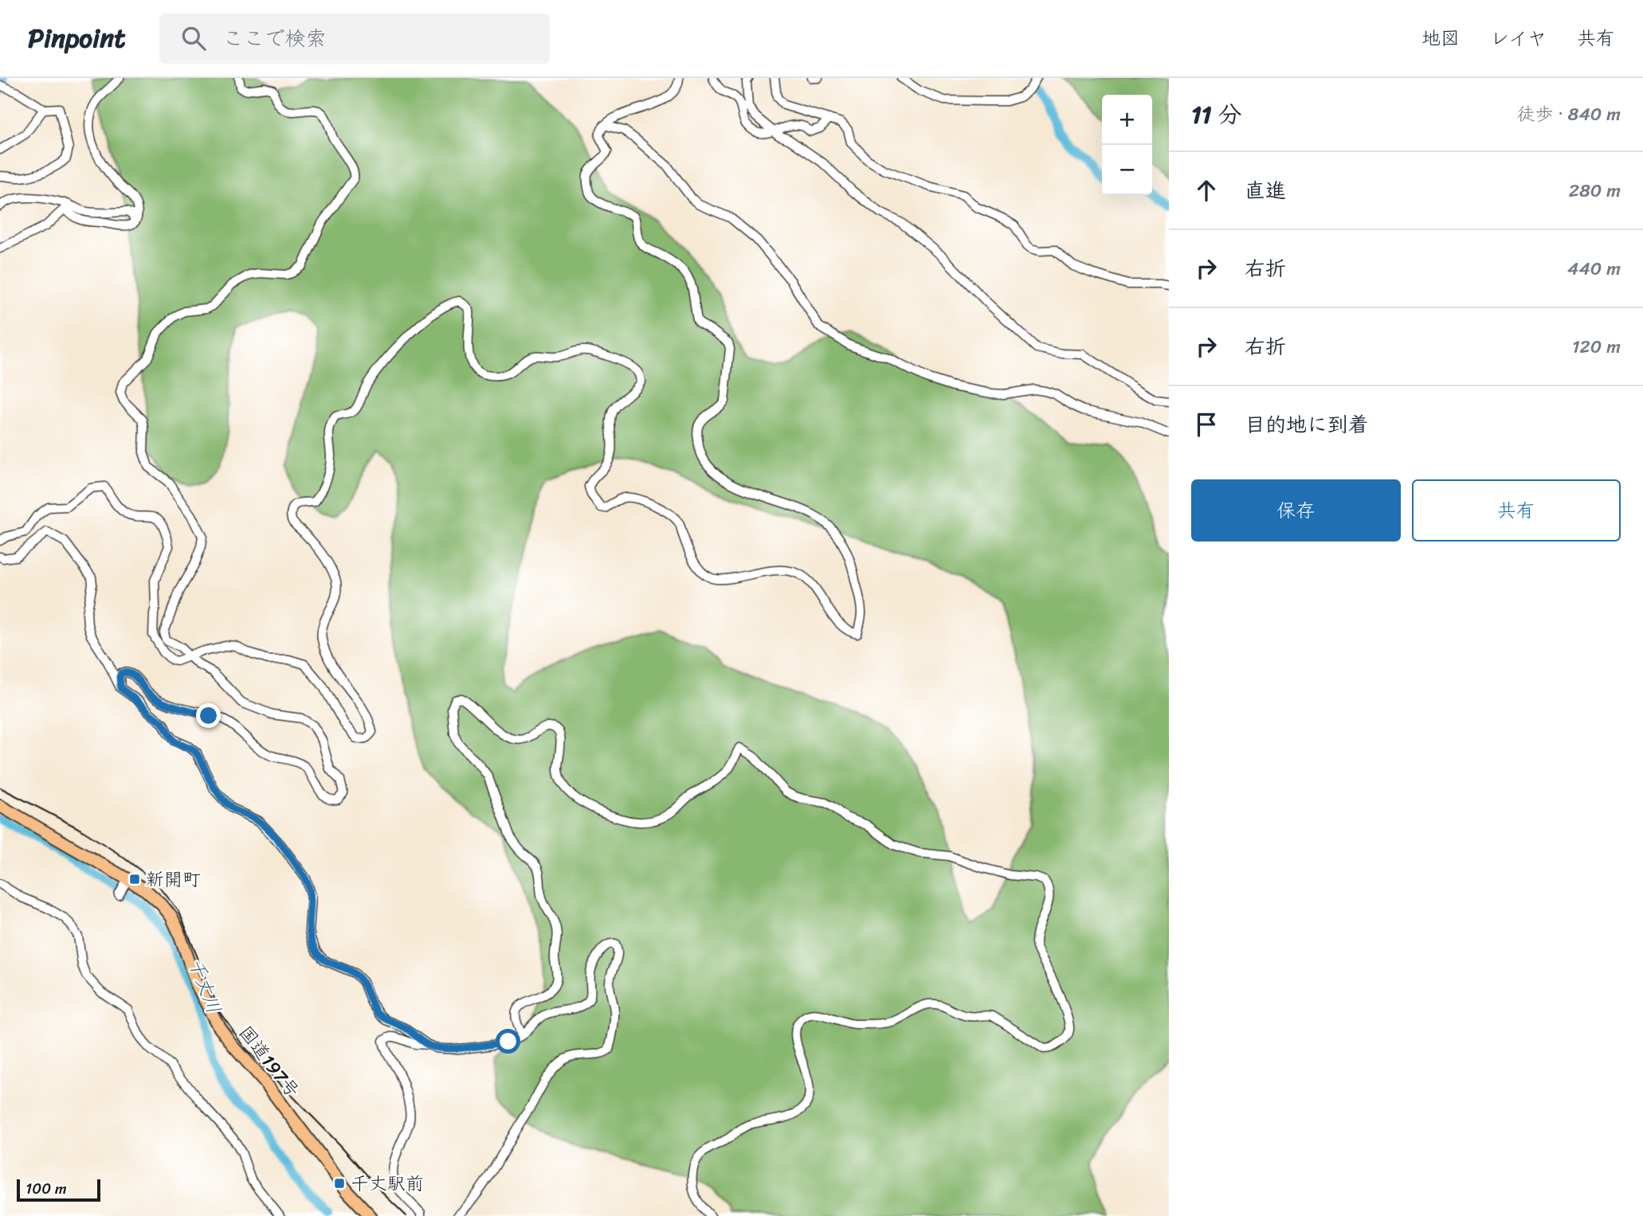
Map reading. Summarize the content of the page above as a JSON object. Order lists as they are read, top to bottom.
{
  "streets": {
    "highway": ["国道197号"]
  },
  "water": ["千丈川"],
  "places": {
    "transit": ["新開町", "千丈駅前"]
  },
  "scale_bar": "100 m",
  "page": {
    "header": "Pinpoint",
    "search": "ここで検索",
    "nav": ["地図", "レイヤ", "共有"],
    "heading": ["11 分", "徒歩 · 840 m"],
    "map_buttons": ["+", "−"],
    "list": [
      ["直進", "280 m"],
      ["右折", "440 m"],
      ["右折", "120 m"],
      "目的地に到着"
    ],
    "buttons": ["保存", "共有"],
    "scale": "100 m"
  }
}
